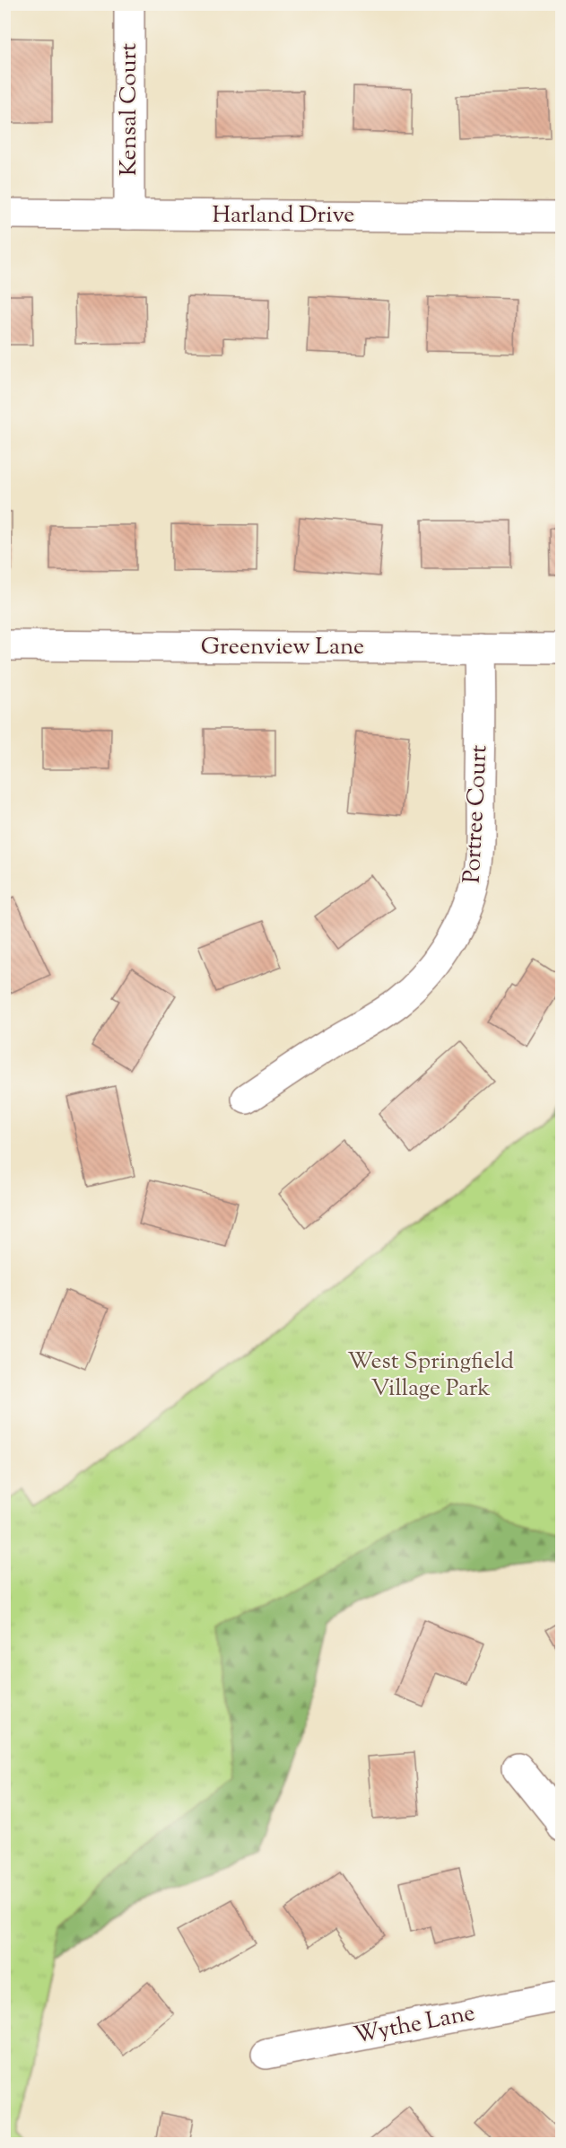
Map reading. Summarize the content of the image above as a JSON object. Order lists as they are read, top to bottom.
{
  "streets": {
    "street": [
      "Kensal Court",
      "Harland Drive",
      "Greenview Lane",
      "Portree Court",
      "Wythe Lane"
    ]
  },
  "crossings": [
    ["Kensal Court", "Harland Drive"],
    ["Greenview Lane", "Portree Court"]
  ],
  "parks": ["West Springfield Village Park"]
}
